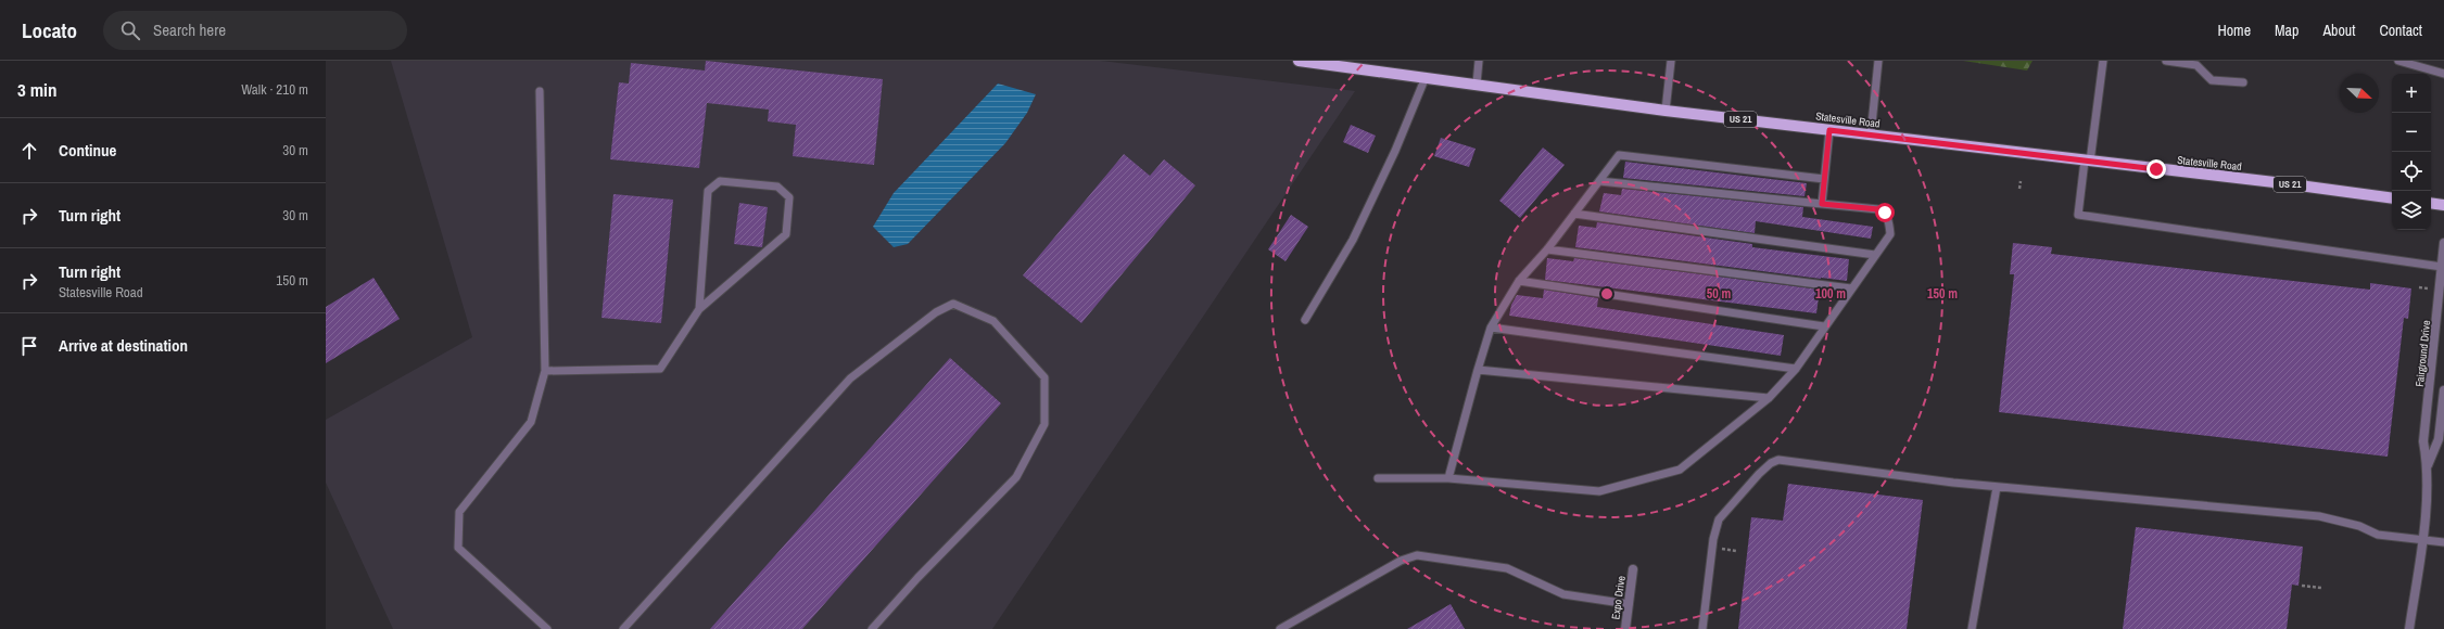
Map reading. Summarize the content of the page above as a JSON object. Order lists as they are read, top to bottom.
{
  "streets": {
    "main road": ["US 21", "Statesville Road"],
    "street": ["Fairground Drive", "Expo Drive"]
  },
  "north": "bottom right",
  "page": {
    "header": "Locato",
    "search": "Search here",
    "nav": [
      "Home",
      "Map",
      "About",
      "Contact"
    ],
    "heading": ["3 min", "Walk · 210 m"],
    "map_buttons": ["+", "−"],
    "list": [
      ["Continue", "30 m"],
      ["Turn right", "30 m"],
      ["Turn right", "Statesville Road", "150 m"],
      "Arrive at destination"
    ]
  },
  "rings": ["50 m", "100 m", "150 m"]
}
